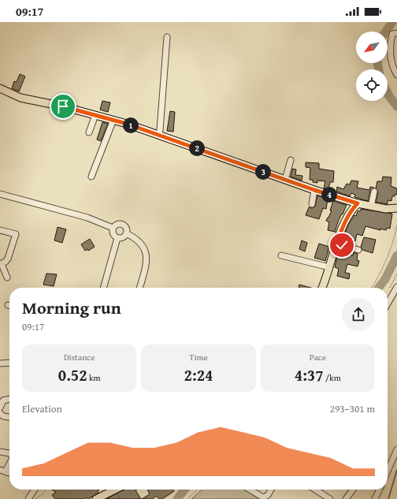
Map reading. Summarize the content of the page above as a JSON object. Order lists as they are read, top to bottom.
{
  "north": "bottom left",
  "page": {
    "status": "09:17",
    "pins": [
      "1",
      "2",
      "3",
      "4"
    ],
    "heading": ["Morning run", "09:17"],
    "stats": [
      ["Distance", "0.52 km"],
      ["Time", "2:24"],
      ["Pace", "4:37 /km"]
    ],
    "chart": ["Elevation", "293–301 m"]
  }
}
